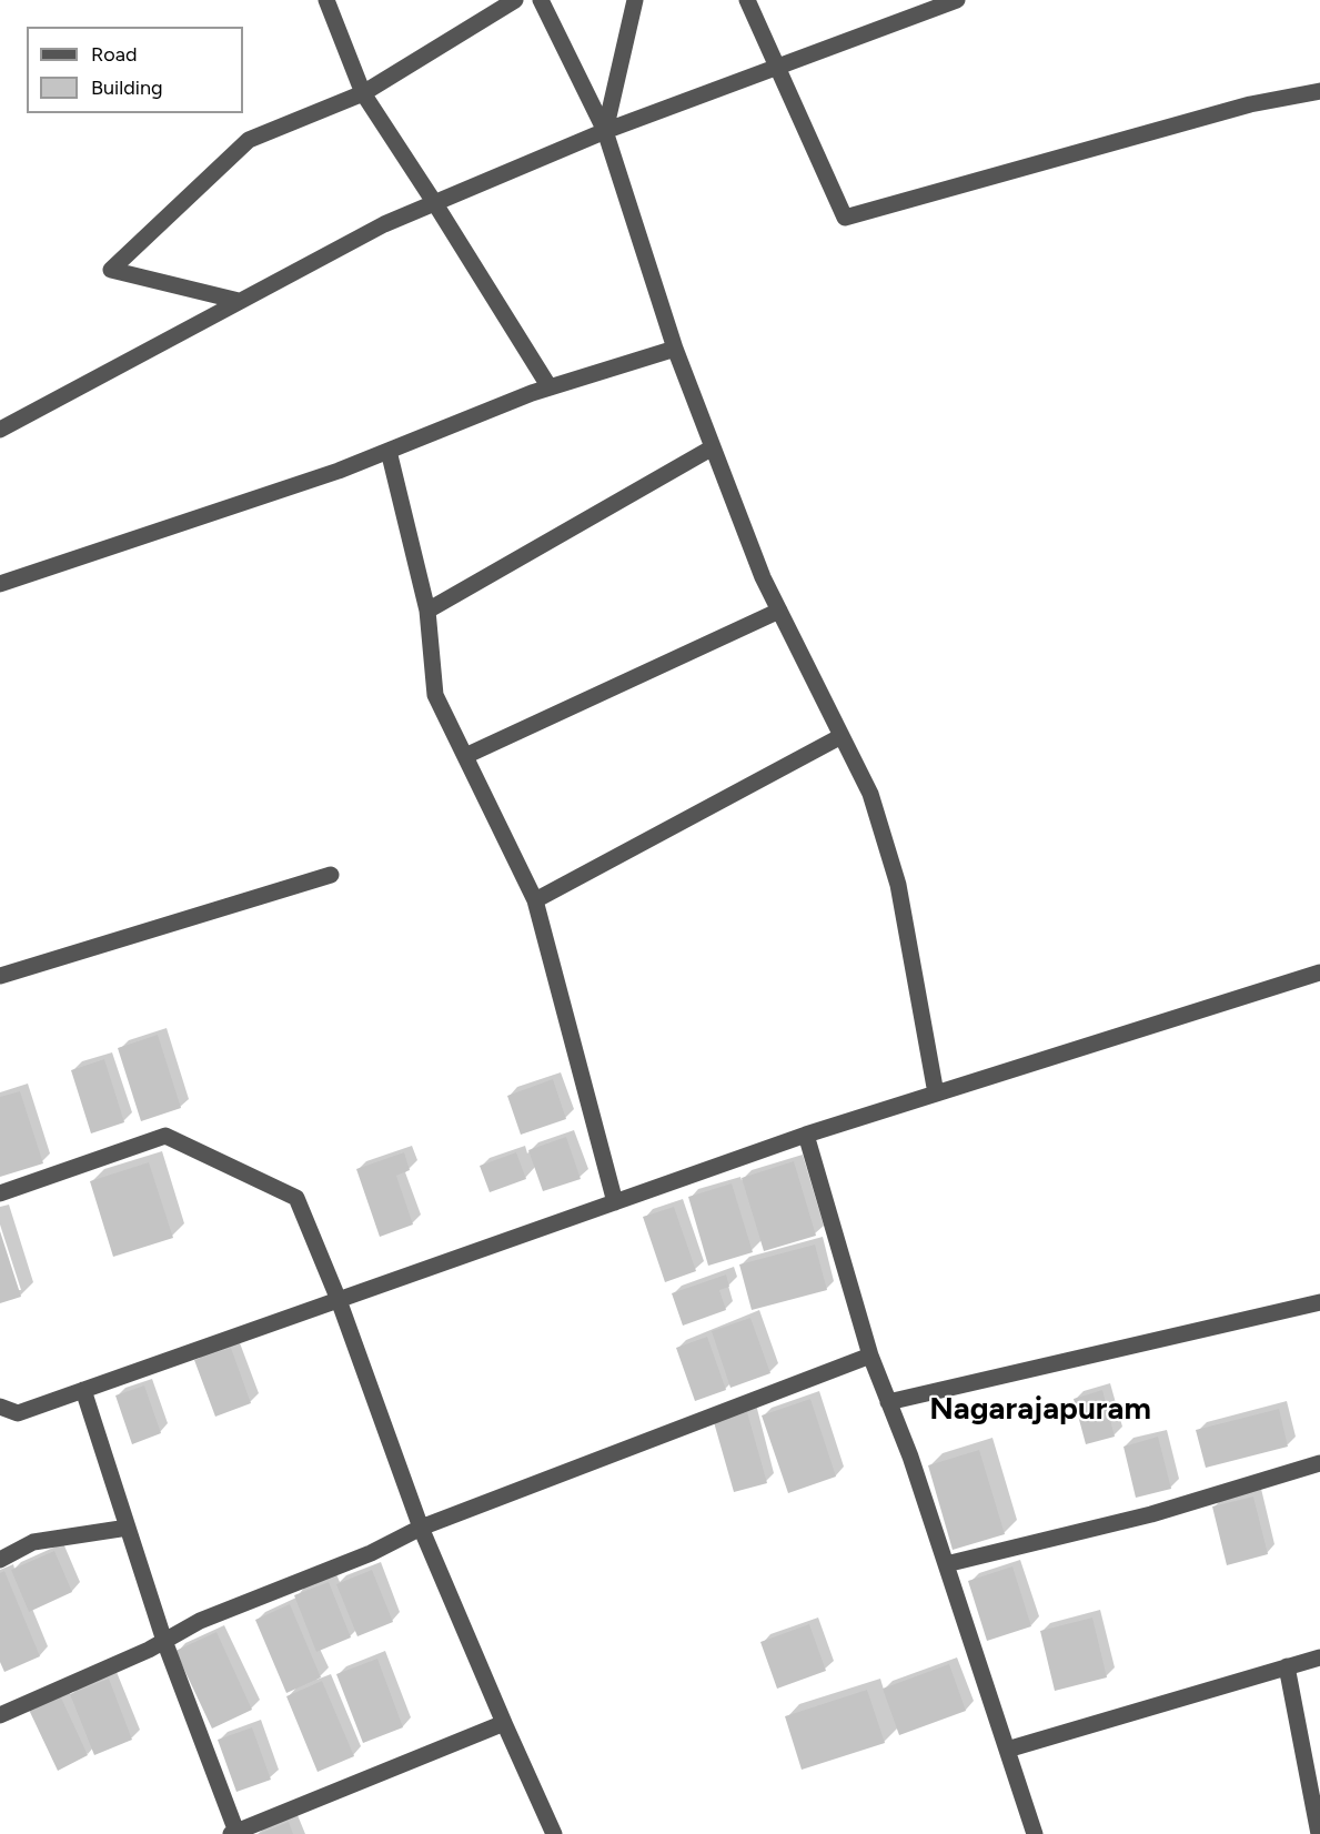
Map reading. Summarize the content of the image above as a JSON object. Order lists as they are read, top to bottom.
{
  "districts": ["Nagarajapuram"],
  "legend": ["Road", "Building"]
}
